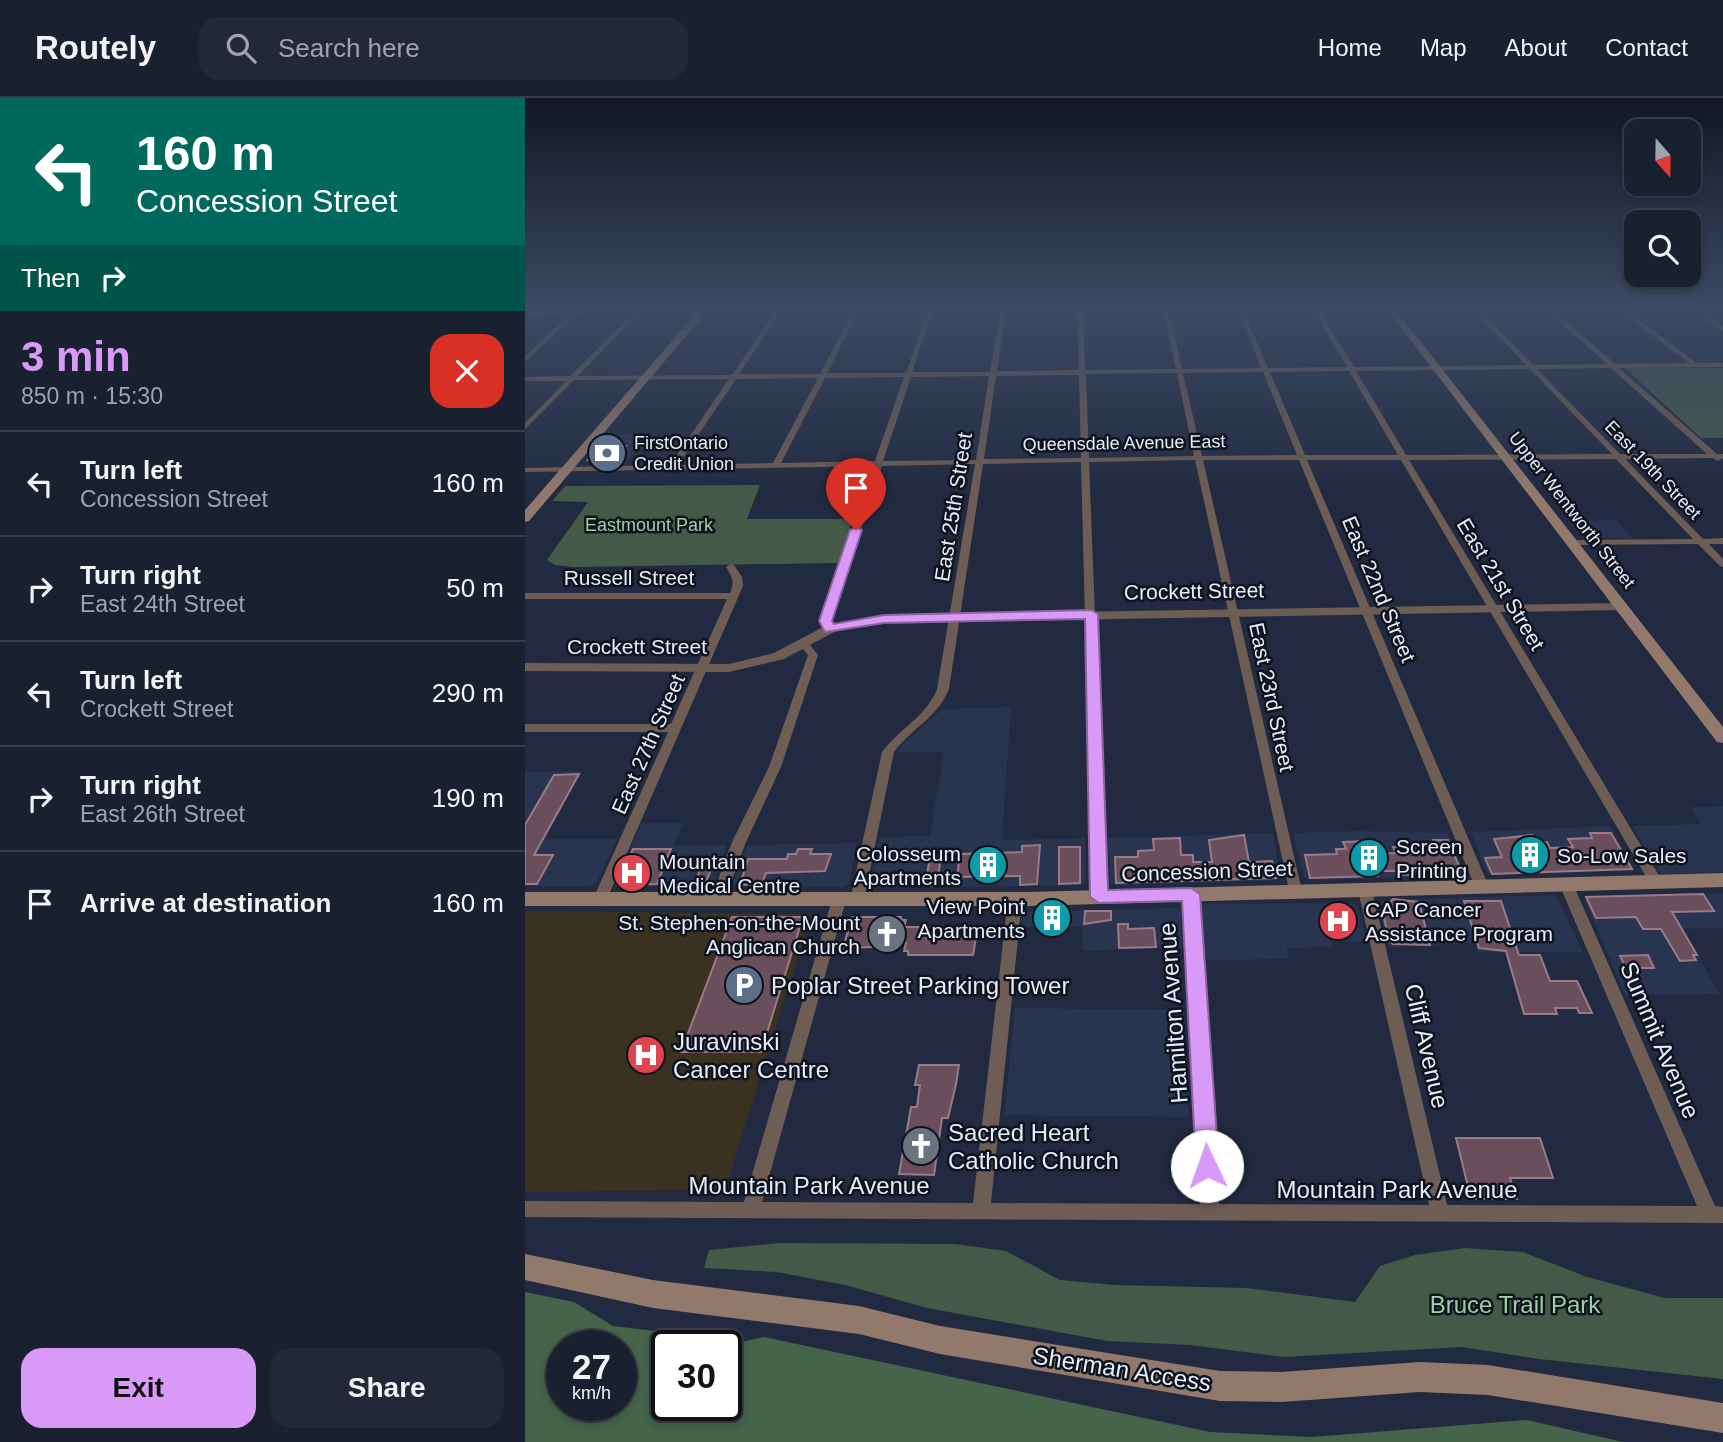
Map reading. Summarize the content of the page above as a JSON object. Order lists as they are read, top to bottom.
{
  "streets": {
    "main road": ["Upper Wentworth Street", "Concession Street", "Sherman Access"],
    "street": [
      "Queensdale Avenue East",
      "East 19th Street",
      "East 25th Street",
      "Russell Street",
      "East 21st Street",
      "East 22nd Street",
      "Crockett Street",
      "East 23rd Street",
      "East 27th Street",
      "Hamilton Avenue",
      "Summit Avenue",
      "Cliff Avenue",
      "Mountain Park Avenue"
    ]
  },
  "crossings": [
    ["Queensdale Avenue East", "East 19th Street"],
    ["Queensdale Avenue East", "East 25th Street"],
    ["Queensdale Avenue East", "Upper Wentworth Street"],
    ["Queensdale Avenue East", "East 21st Street"],
    ["Queensdale Avenue East", "East 22nd Street"],
    ["Queensdale Avenue East", "East 23rd Street"],
    ["East 25th Street", "Crockett Street"],
    ["East 25th Street", "Concession Street"],
    ["East 25th Street", "Mountain Park Avenue"],
    ["Upper Wentworth Street", "Crockett Street"],
    ["Russell Street", "East 27th Street"],
    ["East 21st Street", "Crockett Street"],
    ["East 21st Street", "Concession Street"],
    ["East 22nd Street", "Crockett Street"],
    ["East 22nd Street", "Concession Street"],
    ["Crockett Street", "East 23rd Street"],
    ["Crockett Street", "East 27th Street"],
    ["East 23rd Street", "Concession Street"],
    ["East 27th Street", "Concession Street"],
    ["Concession Street", "Hamilton Avenue"],
    ["Concession Street", "Summit Avenue"],
    ["Concession Street", "Cliff Avenue"],
    ["Hamilton Avenue", "Mountain Park Avenue"],
    ["Summit Avenue", "Mountain Park Avenue"],
    ["Cliff Avenue", "Mountain Park Avenue"]
  ],
  "parks": ["Eastmount Park", "Bruce Trail Park"],
  "places": {
    "bank": ["FirstOntario Credit Union"],
    "building": [
      "So-Low Sales",
      "Screen Printing",
      "Colosseum Apartments",
      "View Point Apartments"
    ],
    "hospital": ["Mountain Medical Centre", "CAP Cancer Assistance Program", "Juravinski Cancer Centre"],
    "church": ["St. Stephen-on-the-Mount Anglican Church", "Sacred Heart Catholic Church"],
    "parking": ["Poplar Street Parking Tower"]
  },
  "north": "bottom",
  "page": {
    "header": "Routely",
    "search": "Search here",
    "nav": [
      "Home",
      "Map",
      "About",
      "Contact"
    ],
    "turn": ["160 m", "Concession Street"],
    "then": "Then",
    "heading": ["3 min", "850 m · 15:30"],
    "list": [
      {
        "name": "Turn left",
        "note": "Concession Street",
        "value": "160 m"
      },
      {
        "name": "Turn right",
        "note": "East 24th Street",
        "value": "50 m"
      },
      {
        "name": "Turn left",
        "note": "Crockett Street",
        "value": "290 m"
      },
      {
        "name": "Turn right",
        "note": "East 26th Street",
        "value": "190 m"
      },
      {
        "name": "Arrive at destination",
        "value": "160 m"
      }
    ],
    "speed": "27 km/h",
    "limit": "30",
    "buttons": ["Exit", "Share"]
  }
}
